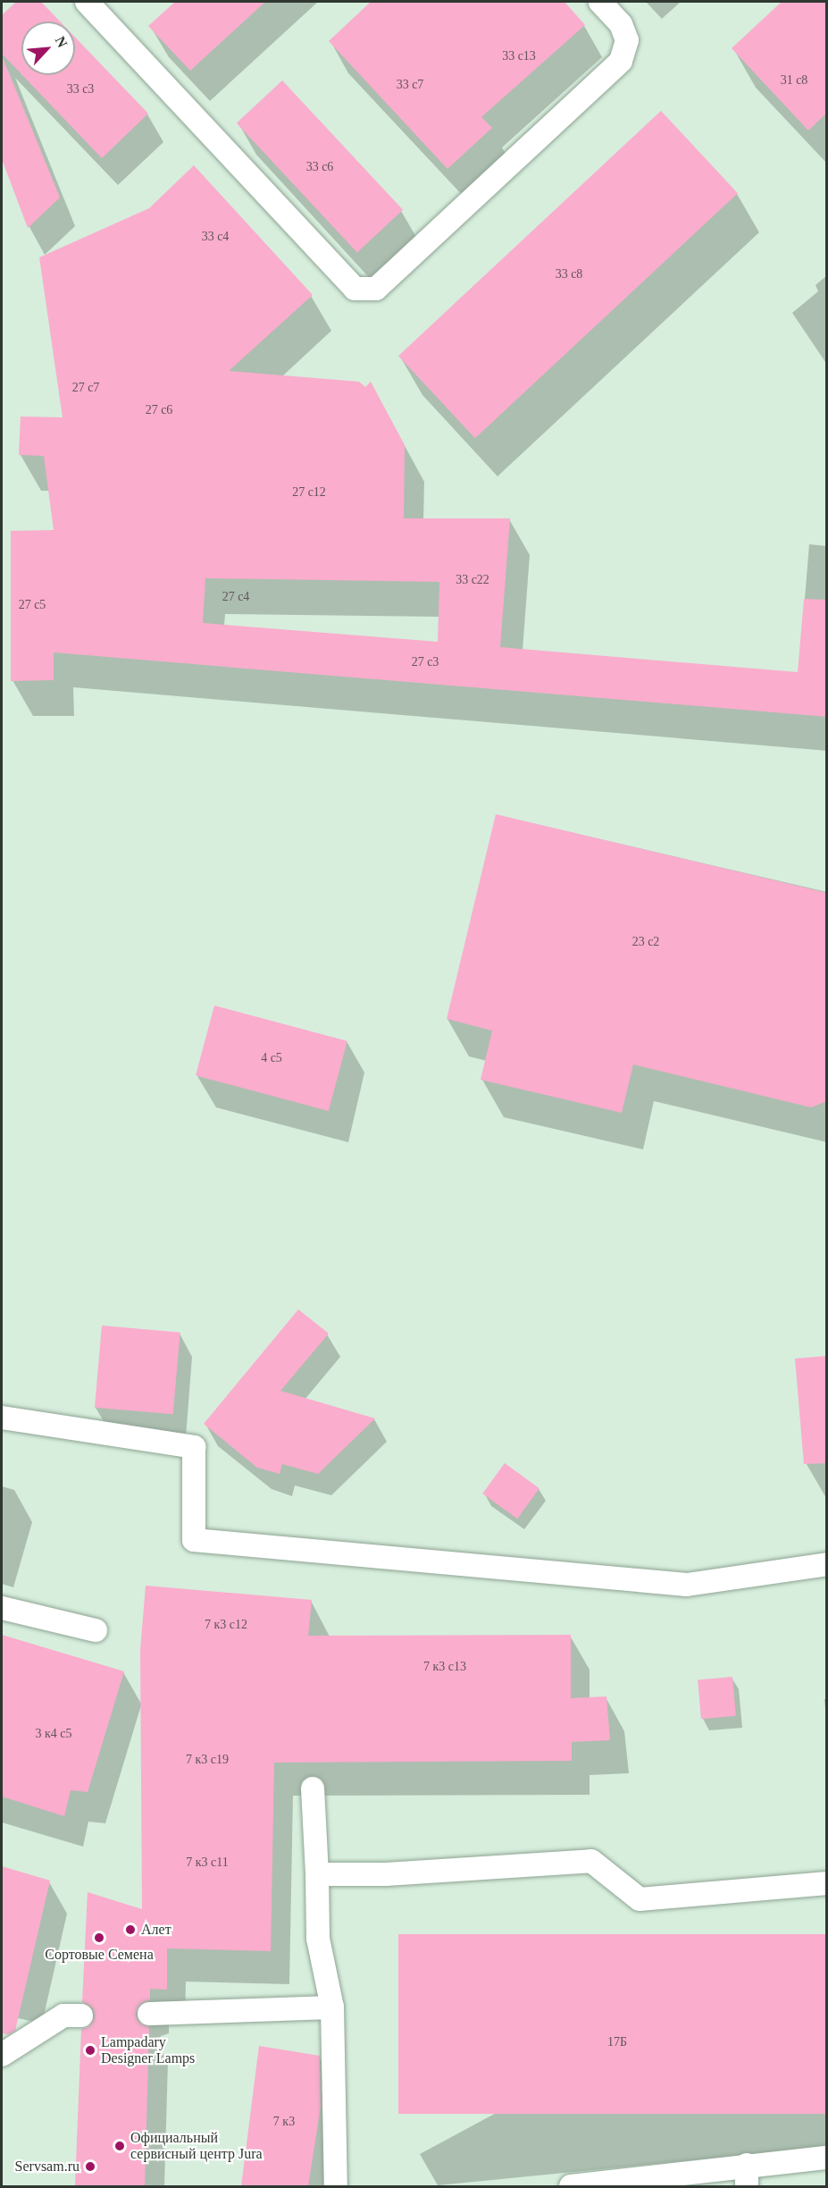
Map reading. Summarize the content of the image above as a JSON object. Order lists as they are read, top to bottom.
{
  "places": [
    "Алет",
    "Сортовые Семена",
    "Lampadary Designer Lamps",
    "Официальный сервисный центр Jura",
    "Servsam.ru"
  ],
  "house_numbers": [
    "33 с13",
    "31 с8",
    "33 с7",
    "33 с3",
    "33 с6",
    "33 с4",
    "33 с8",
    "27 с7",
    "27 с6",
    "27 с12",
    "33 с22",
    "27 с4",
    "27 с5",
    "27 с3",
    "23 с2",
    "4 с5",
    "7 к3 с12",
    "7 к3 с13",
    "3 к4 с5",
    "7 к3 с19",
    "7 к3 с11",
    "17Б",
    "7 к3"
  ],
  "north": "top right"
}
